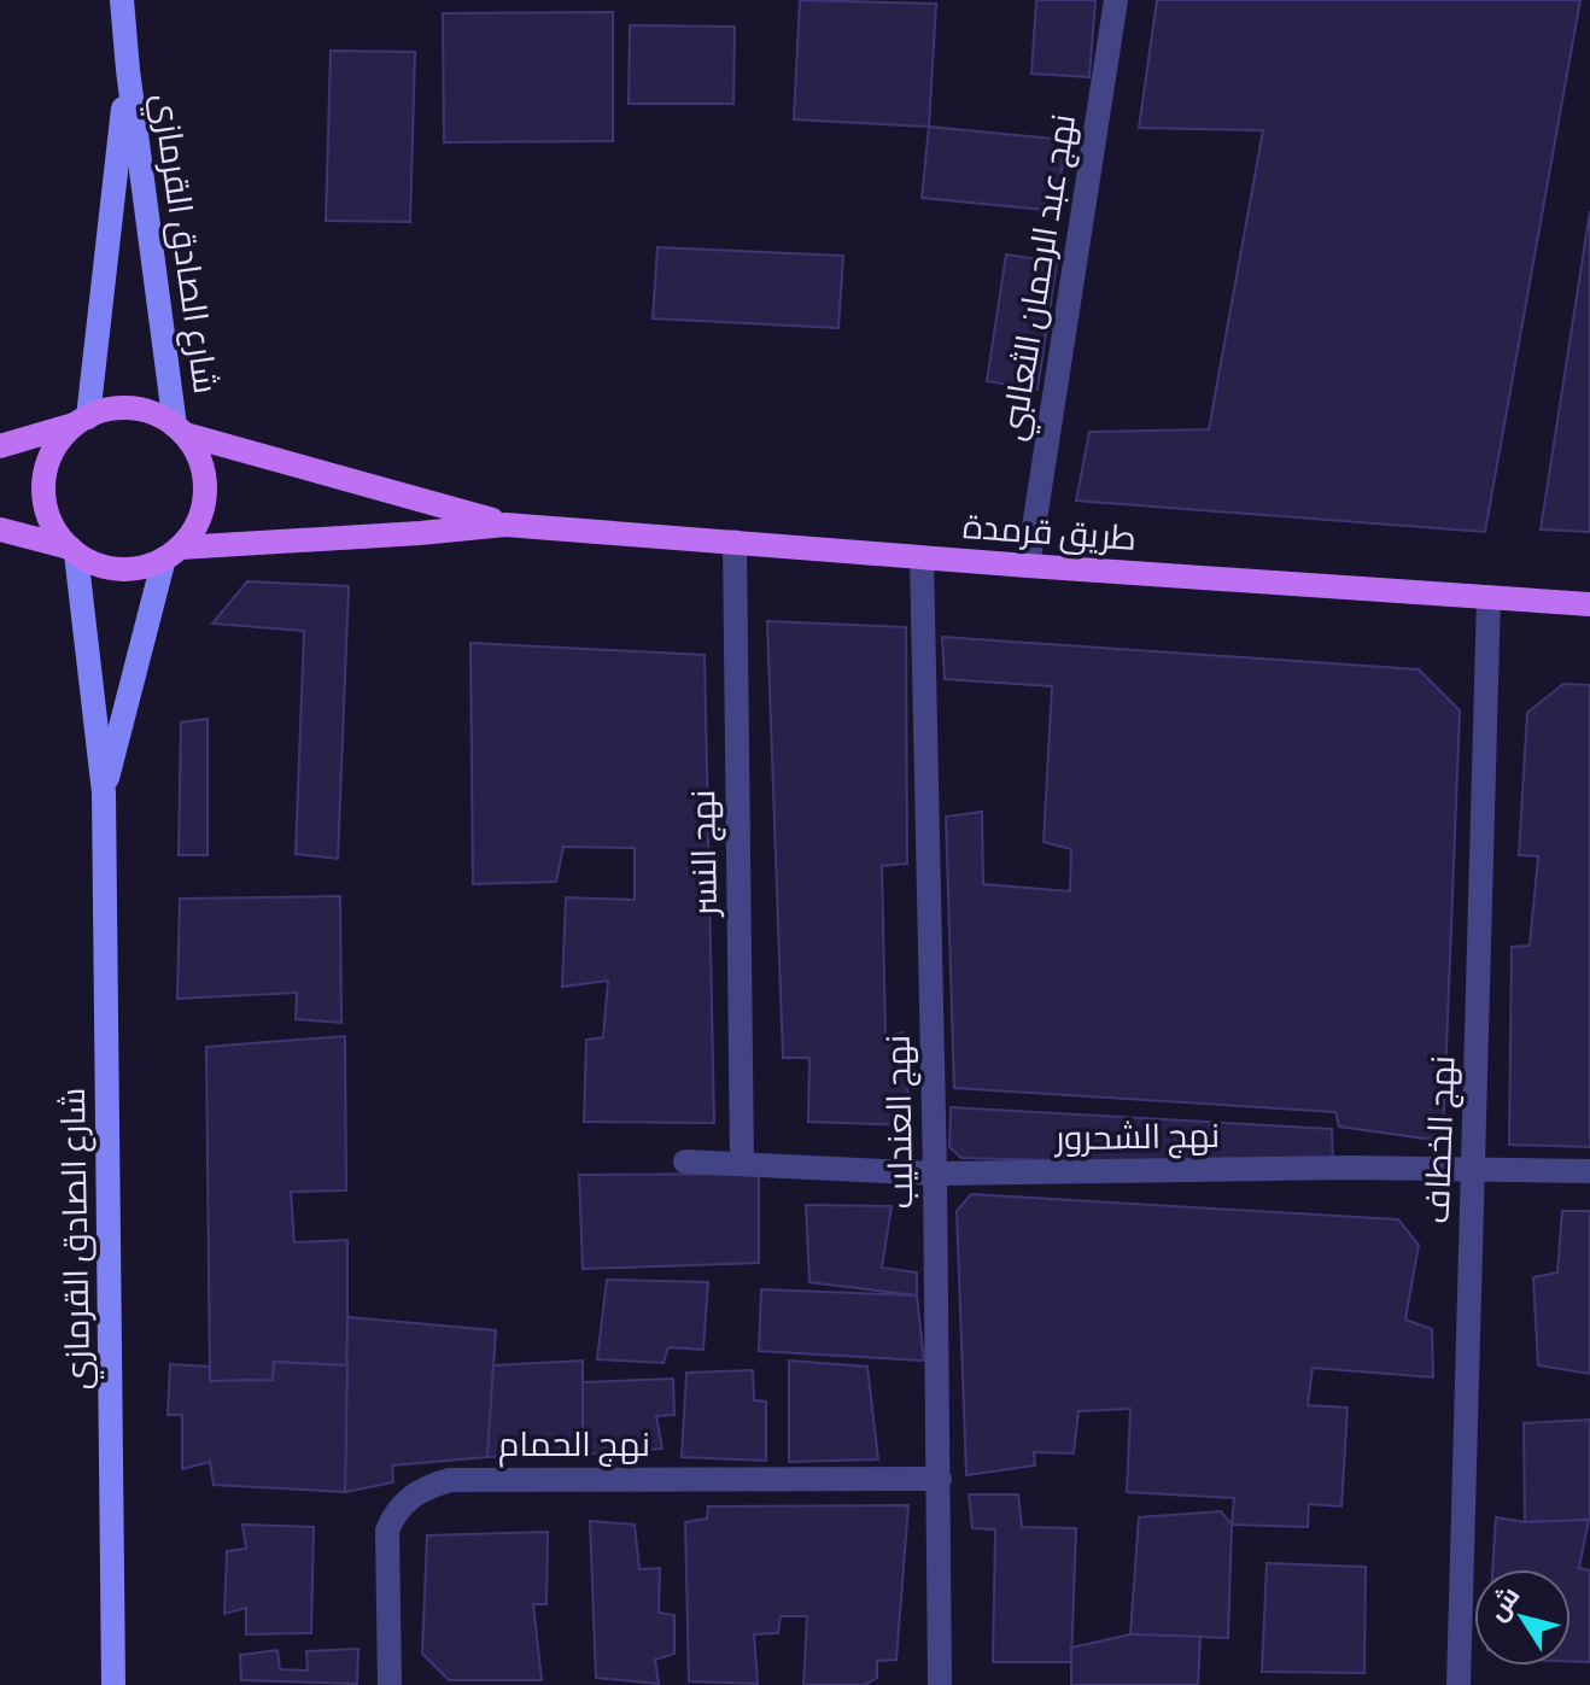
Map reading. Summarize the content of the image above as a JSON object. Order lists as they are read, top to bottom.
{
  "streets": {
    "main road": ["شارع الصادق القرمازي", "طريق قرمدة"],
    "street": [
      "نهج عبد الرحمان الثعالبي",
      "نهج النسر",
      "نهج العندليب",
      "نهج الشحرور",
      "نهج الخطاف",
      "نهج الحمام"
    ]
  },
  "crossings": [
    ["شارع الصادق القرمازي", "طريق قرمدة"],
    ["نهج عبد الرحمان الثعالبي", "طريق قرمدة"],
    ["طريق قرمدة", "نهج النسر"],
    ["طريق قرمدة", "نهج العندليب"],
    ["طريق قرمدة", "نهج الخطاف"],
    ["نهج النسر", "نهج الشحرور"],
    ["نهج العندليب", "نهج الشحرور"],
    ["نهج العندليب", "نهج الحمام"],
    ["نهج الشحرور", "نهج الخطاف"]
  ],
  "north": "top left"
}
